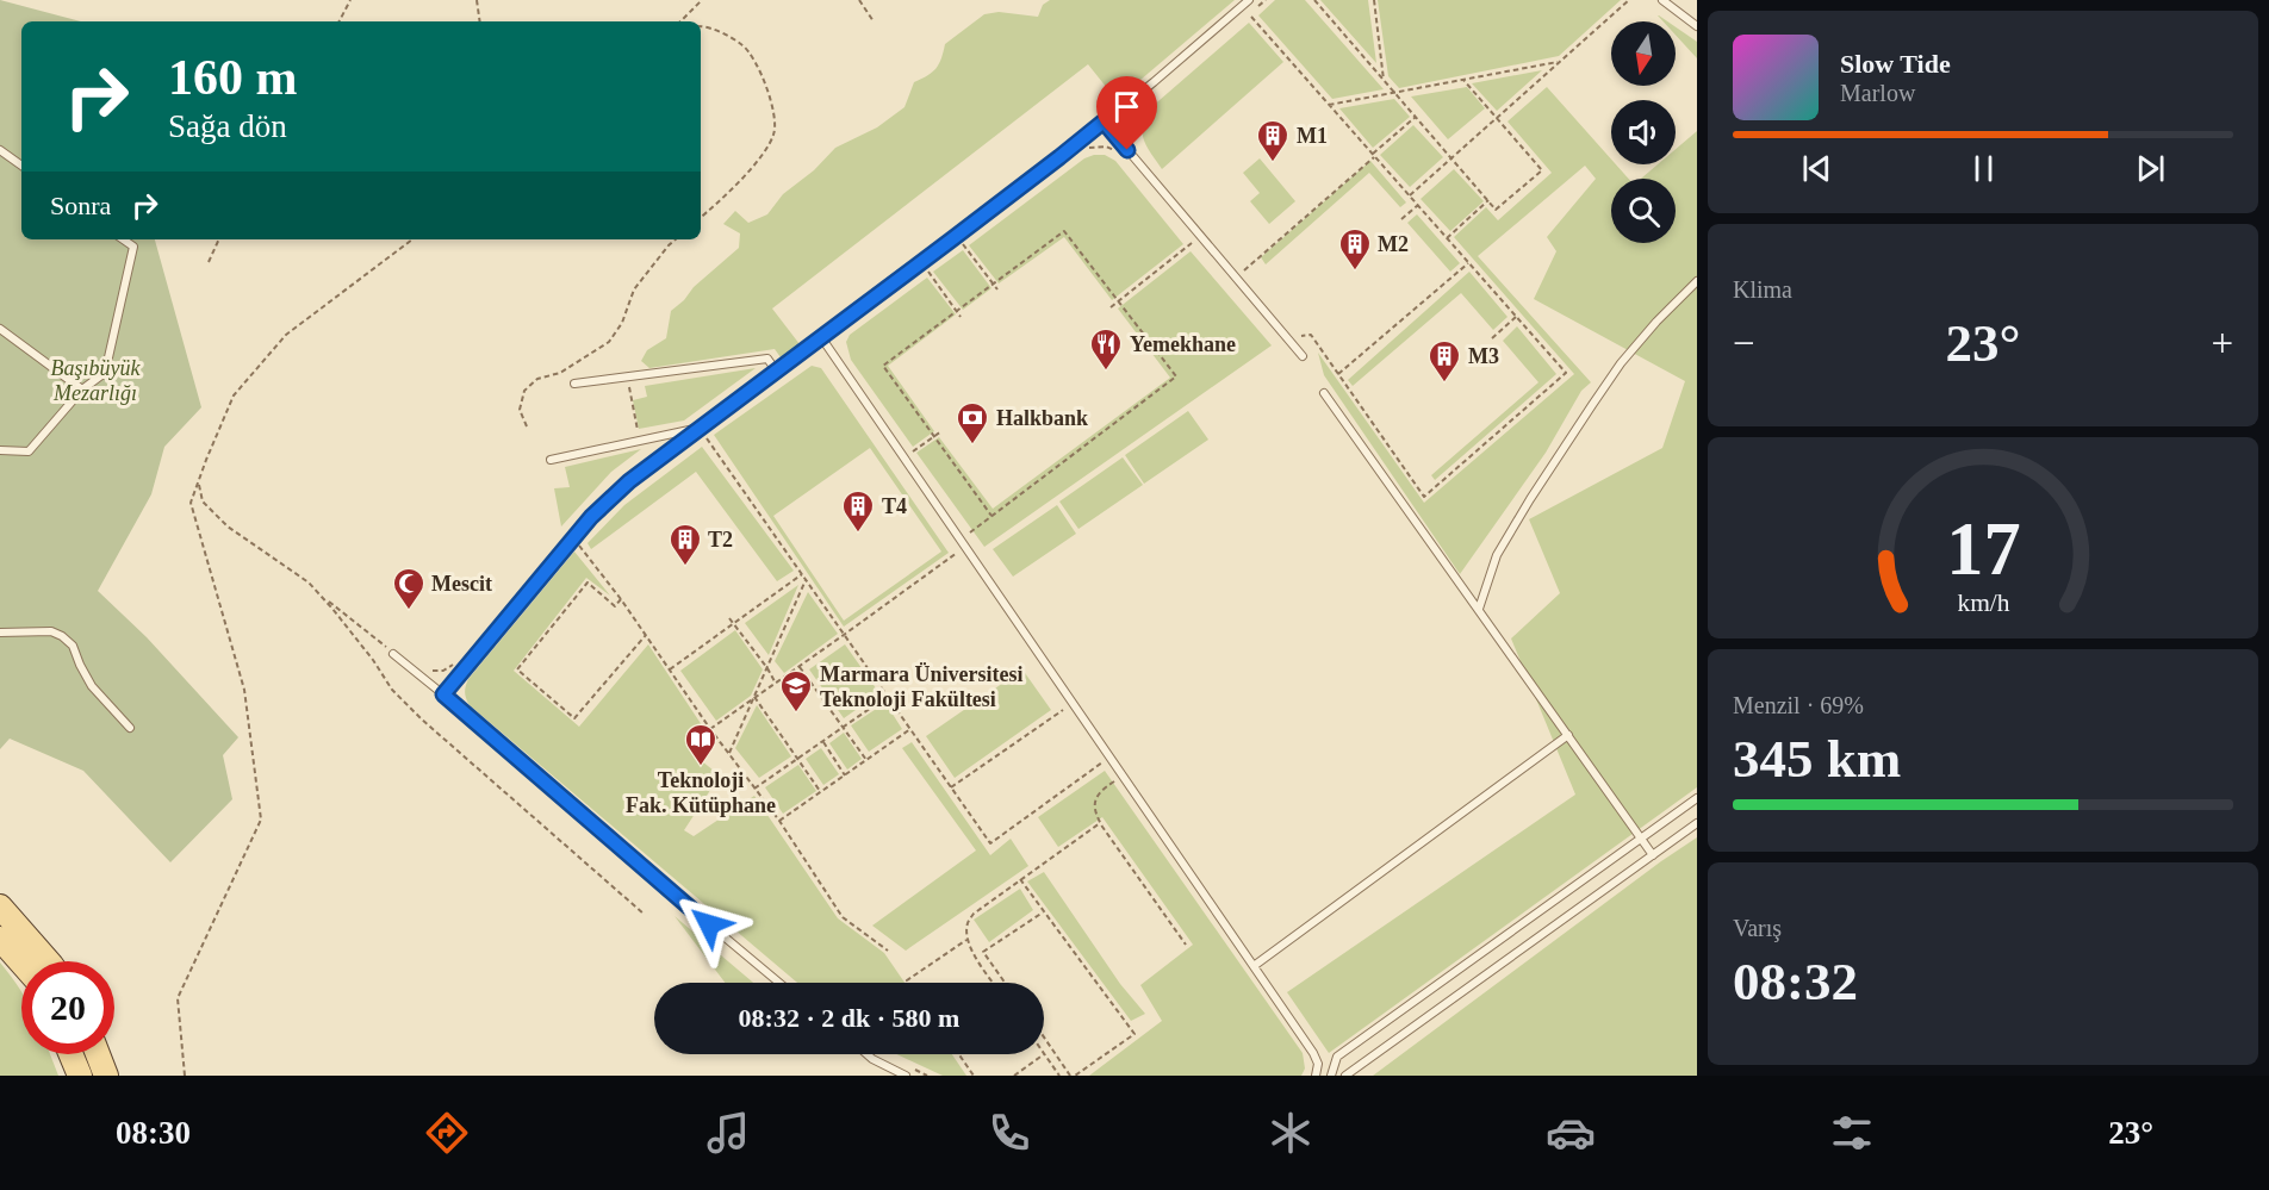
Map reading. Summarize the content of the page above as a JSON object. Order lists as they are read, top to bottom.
{
  "parks": ["Başıbüyük Mezarlığı"],
  "places": {
    "building": [
      "M1",
      "M2",
      "M3",
      "T4",
      "T2"
    ],
    "restaurant": ["Yemekhane"],
    "bank": ["Halkbank"],
    "mosque": ["Mescit"],
    "school or university": ["Marmara Üniversitesi Teknoloji Fakültesi"],
    "library": ["Teknoloji Fak. Kütüphane"]
  },
  "north": "bottom",
  "page": {
    "turn": ["160 m", "Sağa dön"],
    "song": ["Slow Tide", "Marlow"],
    "then": "Sonra",
    "tile": [
      "Klima",
      ["Menzil · 69%", "345 km"],
      ["Varış", "08:32"]
    ],
    "heat": ["−", "23°", "+"],
    "limit": "20",
    "trip": "08:32 · 2 dk · 580 m",
    "tabs": ["08:30", "23°"],
    "gauge": ["17", "km/h"]
  }
}
